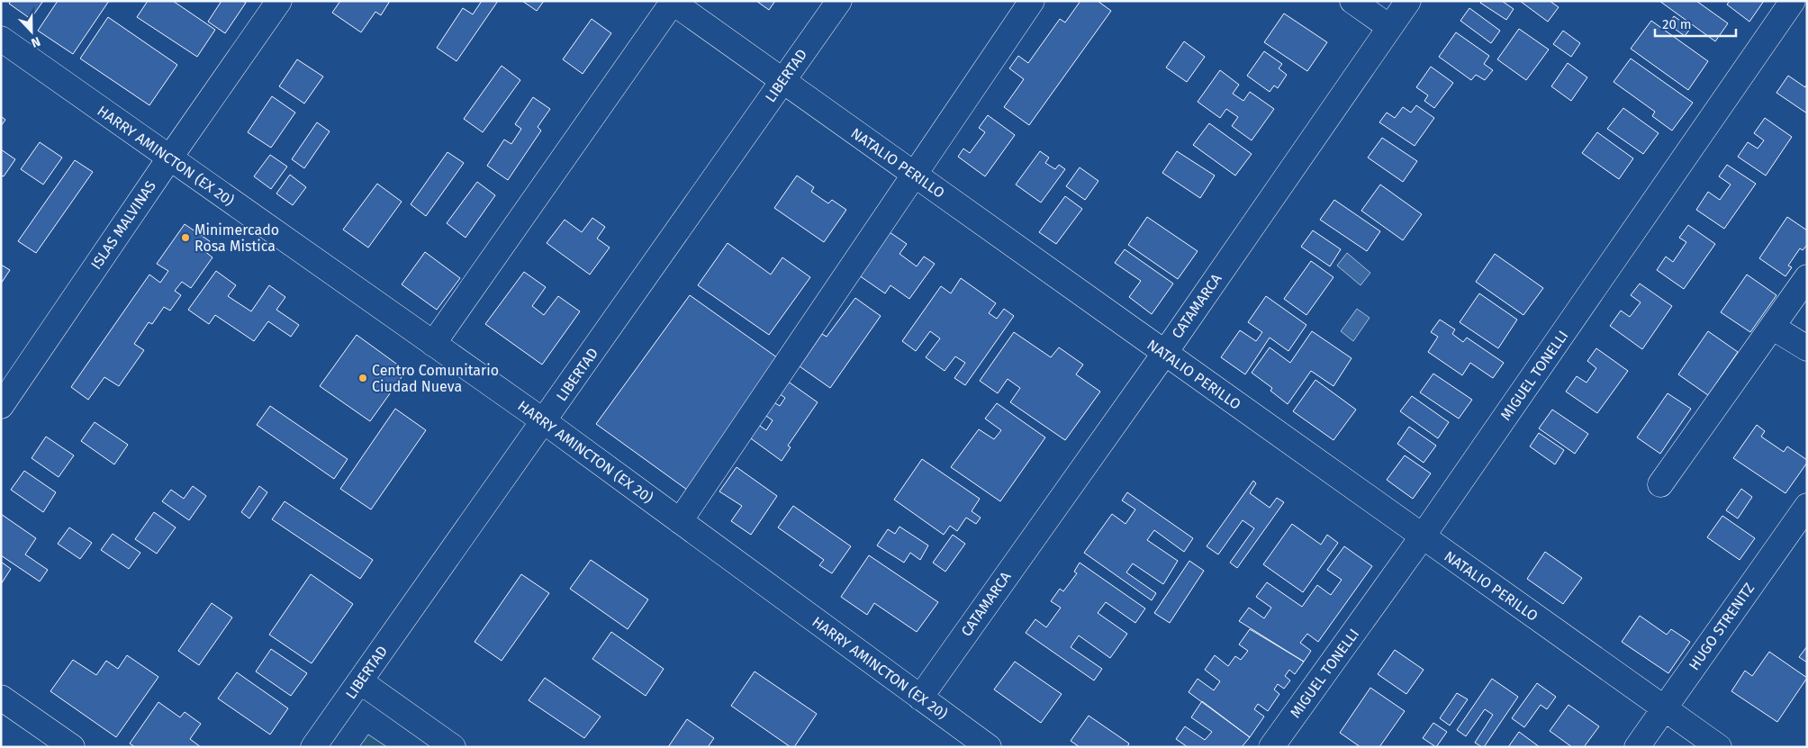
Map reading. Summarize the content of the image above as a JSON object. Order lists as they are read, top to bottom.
{
  "streets": {
    "street": [
      "LIBERTAD",
      "HARRY AMINCTON (EX 20)",
      "NATALIO PERILLO",
      "ISLAS MALVINAS",
      "CATAMARCA",
      "MIGUEL TONELLI",
      "HUGO STRENITZ"
    ]
  },
  "crossings": [
    ["LIBERTAD", "HARRY AMINCTON (EX 20)"],
    ["LIBERTAD", "NATALIO PERILLO"],
    ["HARRY AMINCTON (EX 20)", "ISLAS MALVINAS"],
    ["HARRY AMINCTON (EX 20)", "CATAMARCA"],
    ["NATALIO PERILLO", "CATAMARCA"],
    ["NATALIO PERILLO", "MIGUEL TONELLI"],
    ["NATALIO PERILLO", "HUGO STRENITZ"]
  ],
  "places": ["Minimercado Rosa Mistica", "Centro Comunitario Ciudad Nueva"],
  "scale_bar": "20 m",
  "north": "bottom"
}
